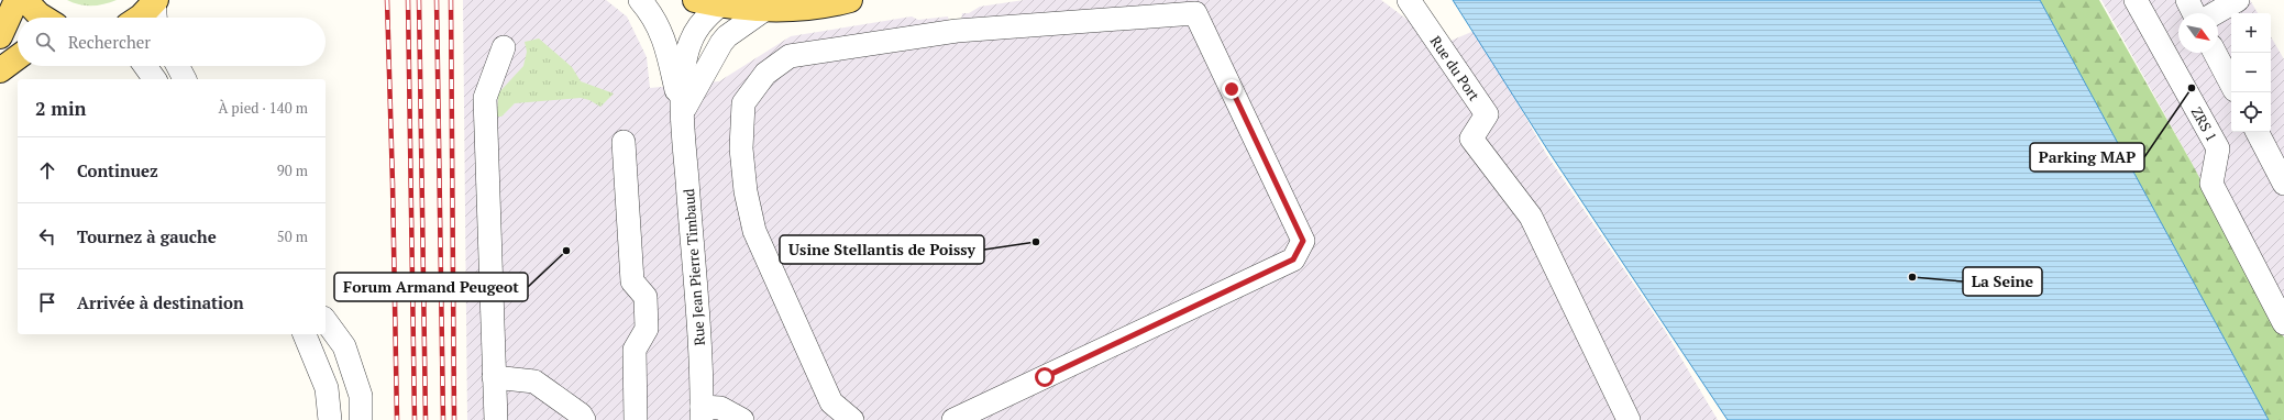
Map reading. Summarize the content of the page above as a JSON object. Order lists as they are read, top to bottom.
{
  "streets": {
    "street": ["Rue du Port", "ZRS 1", "Rue Jean Pierre Timbaud"]
  },
  "places": [
    "Parking MAP",
    "Usine Stellantis de Poissy",
    "Forum Armand Peugeot",
    "La Seine"
  ],
  "north": "bottom right",
  "page": {
    "map_buttons": ["+", "−"],
    "search": "Rechercher",
    "heading": ["2 min", "À pied · 140 m"],
    "list": [
      ["Continuez", "90 m"],
      ["Tournez à gauche", "50 m"],
      "Arrivée à destination"
    ]
  }
}
